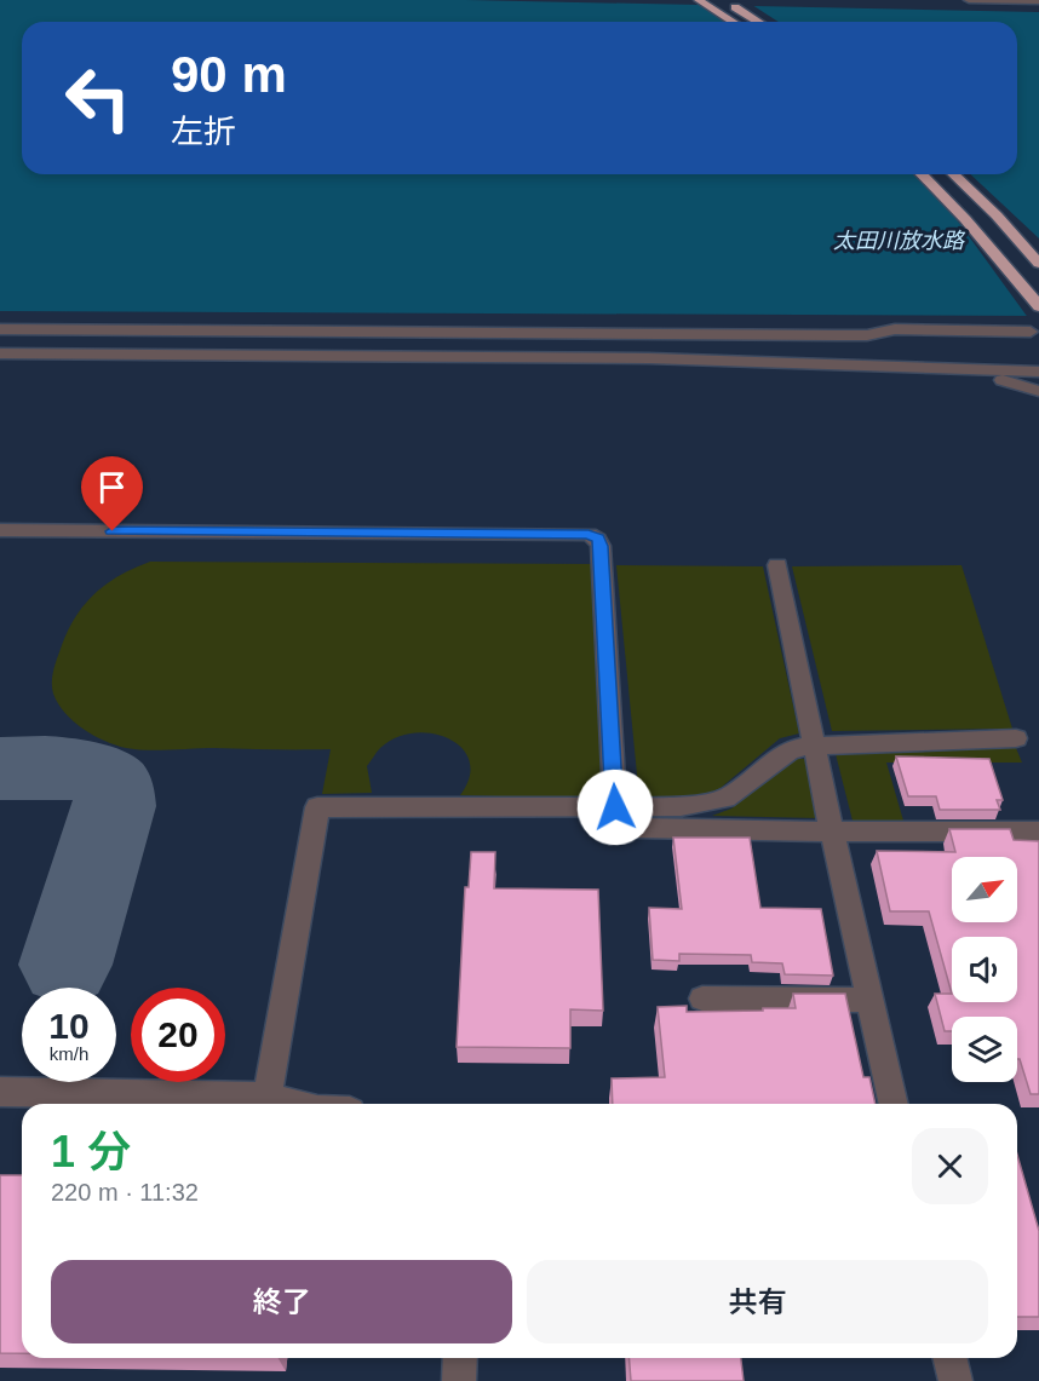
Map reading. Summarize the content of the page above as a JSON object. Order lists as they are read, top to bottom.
{
  "water": ["太田川放水路"],
  "north": "top right",
  "page": {
    "turn": ["90 m", "左折"],
    "speed": "10 km/h",
    "limit": "20",
    "heading": ["1 分", "220 m · 11:32"],
    "buttons": ["終了", "共有"]
  }
}
